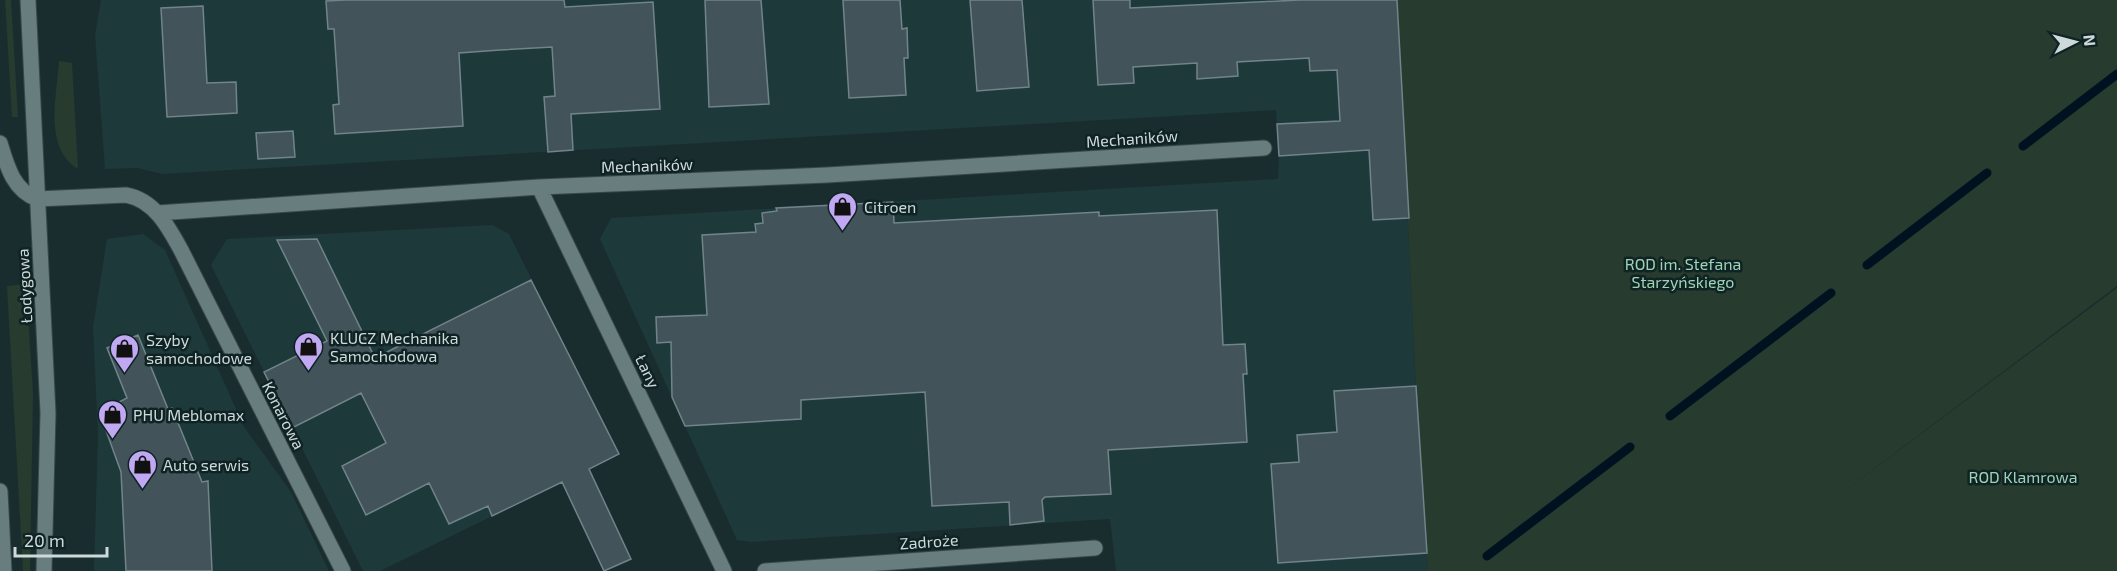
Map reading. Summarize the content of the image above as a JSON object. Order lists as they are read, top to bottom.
{
  "streets": {
    "street": [
      "Mechaników",
      "Łodygowa",
      "Łany",
      "Konarowa",
      "Zadroże"
    ]
  },
  "crossings": [
    ["Mechaników", "Łany"],
    ["Mechaników", "Konarowa"]
  ],
  "parks": ["ROD im. Stefana Starzyńskiego", "ROD Klamrowa"],
  "places": {
    "shop": [
      "Citroen",
      "KLUCZ Mechanika Samochodowa",
      "Szyby samochodowe",
      "PHU Meblomax",
      "Auto serwis"
    ]
  },
  "scale_bar": "20 m",
  "north": "right"
}
